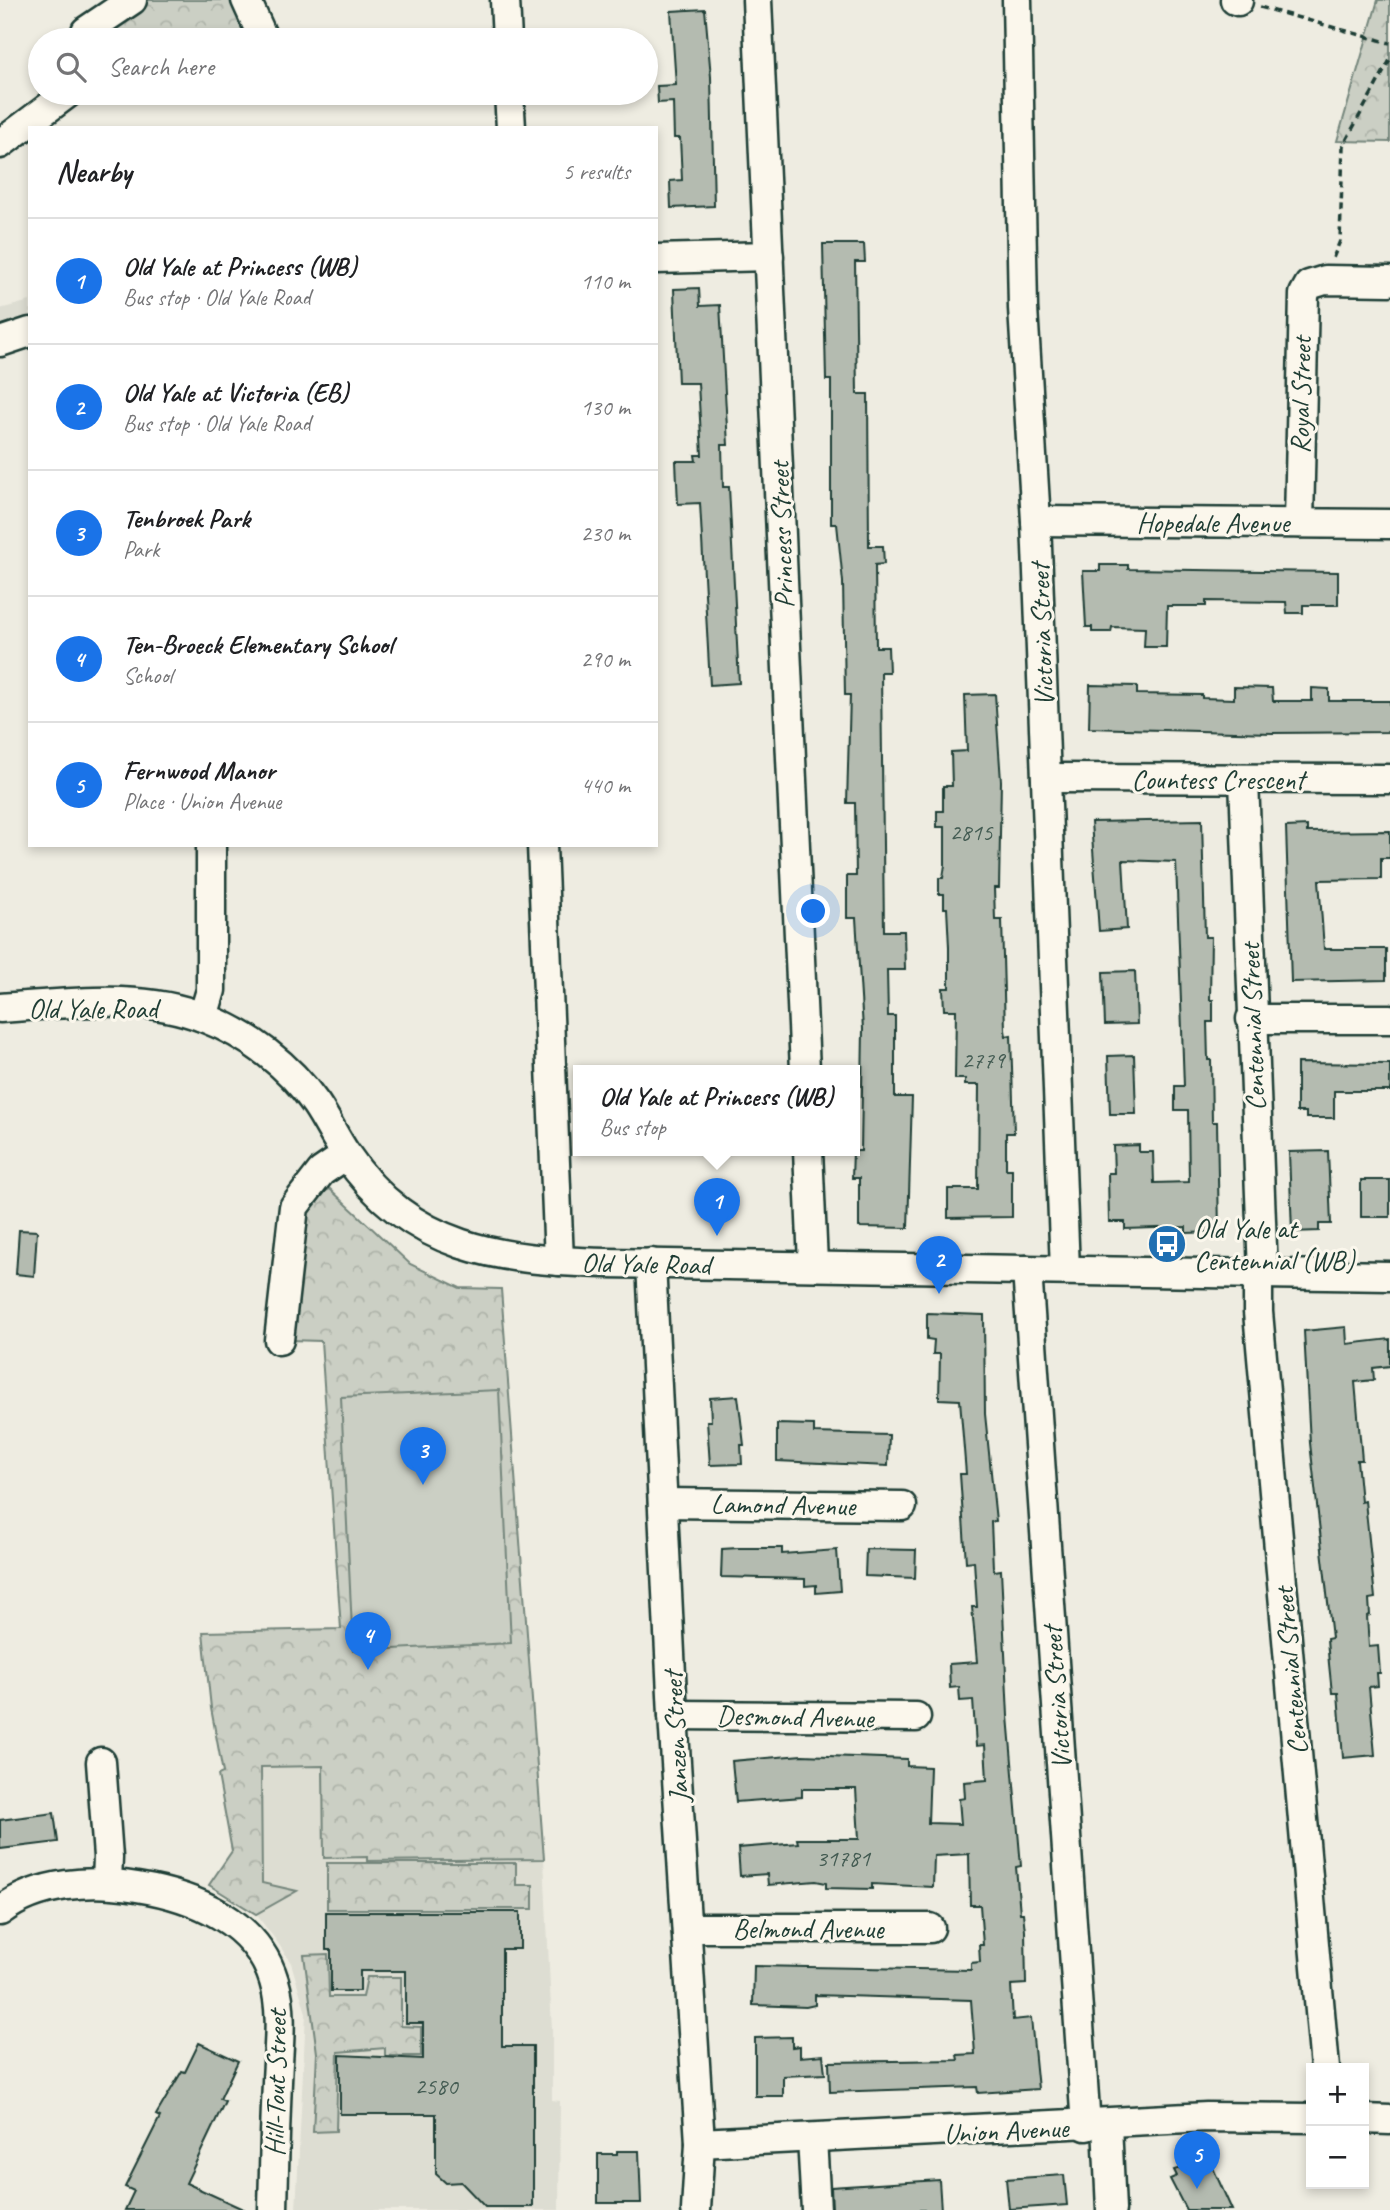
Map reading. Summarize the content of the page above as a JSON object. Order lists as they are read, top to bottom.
{
  "streets": {
    "street": [
      "Royal Street",
      "Hopedale Avenue",
      "Princess Street",
      "Victoria Street",
      "Countess Crescent",
      "Old Yale Road",
      "Centennial Street",
      "Lamond Avenue",
      "Desmond Avenue",
      "Janzen Street",
      "Belmond Avenue",
      "Hill-Tout Street",
      "Union Avenue"
    ]
  },
  "crossings": [
    ["Royal Street", "Hopedale Avenue"],
    ["Hopedale Avenue", "Victoria Street"],
    ["Victoria Street", "Countess Crescent"],
    ["Victoria Street", "Old Yale Road"],
    ["Victoria Street", "Union Avenue"],
    ["Countess Crescent", "Centennial Street"],
    ["Old Yale Road", "Centennial Street"],
    ["Old Yale Road", "Janzen Street"],
    ["Lamond Avenue", "Janzen Street"],
    ["Desmond Avenue", "Janzen Street"],
    ["Janzen Street", "Belmond Avenue"],
    ["Janzen Street", "Union Avenue"]
  ],
  "places": {
    "bus stop": ["Old Yale at Centennial (WB)"]
  },
  "house_numbers": [
    "2815",
    "2779",
    "31781",
    "2580"
  ],
  "page": {
    "search": "Search here",
    "heading": ["Nearby", "5 results"],
    "list": [
      {
        "mark": "1",
        "name": "Old Yale at Princess (WB)",
        "note": "Bus stop · Old Yale Road",
        "value": "110 m"
      },
      {
        "mark": "2",
        "name": "Old Yale at Victoria (EB)",
        "note": "Bus stop · Old Yale Road",
        "value": "130 m"
      },
      {
        "mark": "3",
        "name": "Tenbroek Park",
        "note": "Park",
        "value": "230 m"
      },
      {
        "mark": "4",
        "name": "Ten-Broeck Elementary School",
        "note": "School",
        "value": "290 m"
      },
      {
        "mark": "5",
        "name": "Fernwood Manor",
        "note": "Place · Union Avenue",
        "value": "440 m"
      }
    ],
    "popup": ["Old Yale at Princess (WB)", "Bus stop"],
    "pins": [
      "1",
      "2",
      "3",
      "4",
      "5"
    ],
    "map_buttons": ["+", "−"]
  }
}
